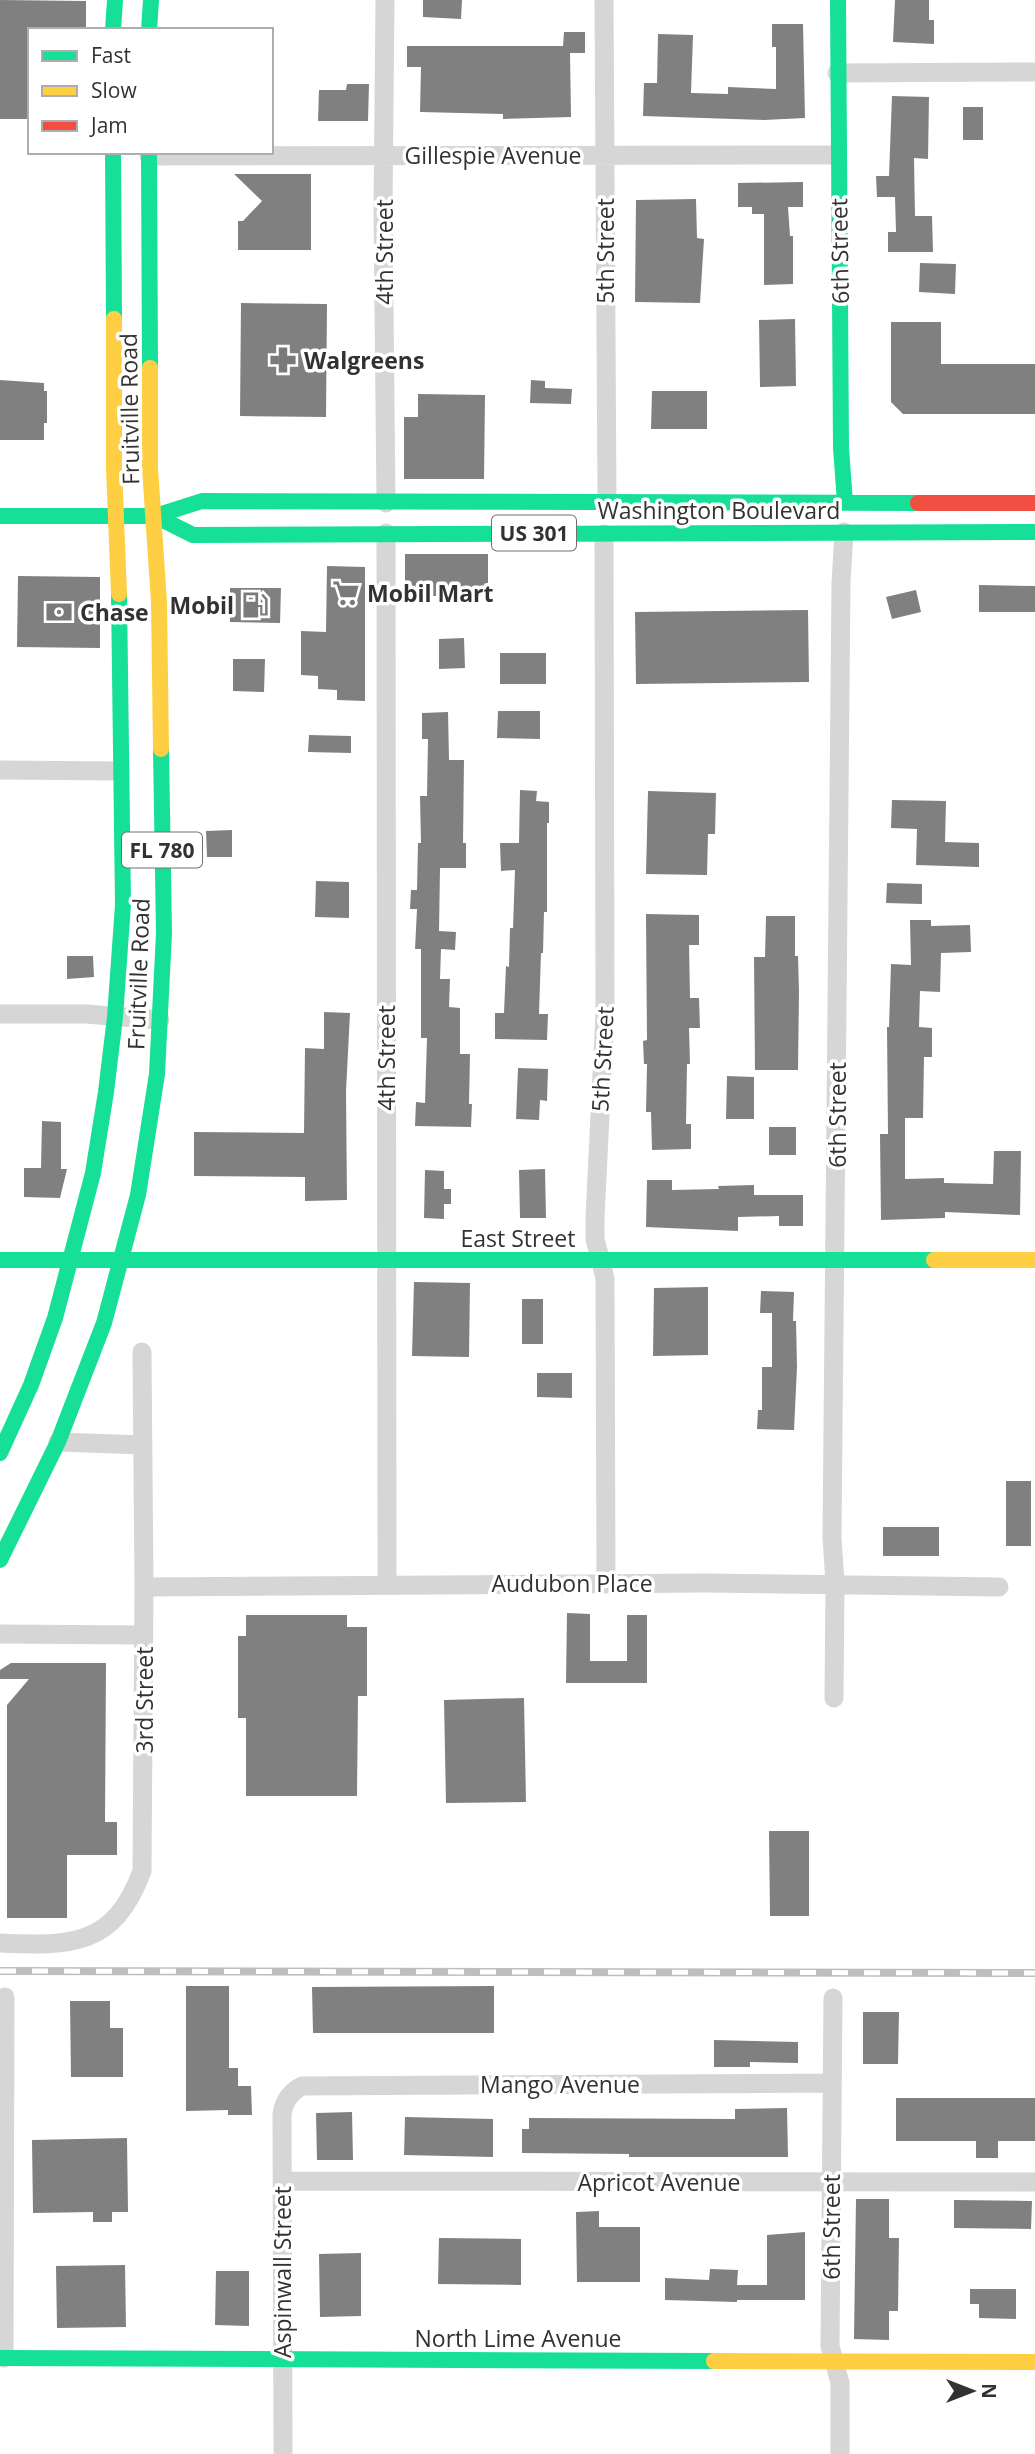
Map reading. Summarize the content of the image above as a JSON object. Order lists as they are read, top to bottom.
{
  "streets": {
    "main road": [
      "6th Street",
      "Fruitville Road",
      "Washington Boulevard",
      "US 301",
      "FL 780",
      "East Street",
      "North Lime Avenue"
    ],
    "street": [
      "Gillespie Avenue",
      "5th Street",
      "4th Street",
      "Audubon Place",
      "3rd Street",
      "Mango Avenue",
      "Apricot Avenue",
      "Aspinwall Street"
    ]
  },
  "crossings": [
    ["Gillespie Avenue", "5th Street"],
    ["Gillespie Avenue", "6th Street"],
    ["Gillespie Avenue", "4th Street"],
    ["Gillespie Avenue", "Fruitville Road"],
    ["5th Street", "Washington Boulevard"],
    ["5th Street", "East Street"],
    ["5th Street", "Audubon Place"],
    ["6th Street", "Washington Boulevard"],
    ["6th Street", "East Street"],
    ["6th Street", "Audubon Place"],
    ["6th Street", "Mango Avenue"],
    ["6th Street", "Apricot Avenue"],
    ["6th Street", "North Lime Avenue"],
    ["4th Street", "Washington Boulevard"],
    ["4th Street", "East Street"],
    ["4th Street", "Audubon Place"],
    ["Fruitville Road", "Washington Boulevard"],
    ["Fruitville Road", "East Street"],
    ["Audubon Place", "3rd Street"],
    ["Mango Avenue", "Aspinwall Street"],
    ["Apricot Avenue", "Aspinwall Street"],
    ["Aspinwall Street", "North Lime Avenue"]
  ],
  "places": {
    "pharmacy": ["Walgreens"],
    "supermarket": ["Mobil Mart"],
    "fuel station": ["Mobil"],
    "bank": ["Chase"]
  },
  "legend": ["Fast", "Slow", "Jam"],
  "north": "right"
}
